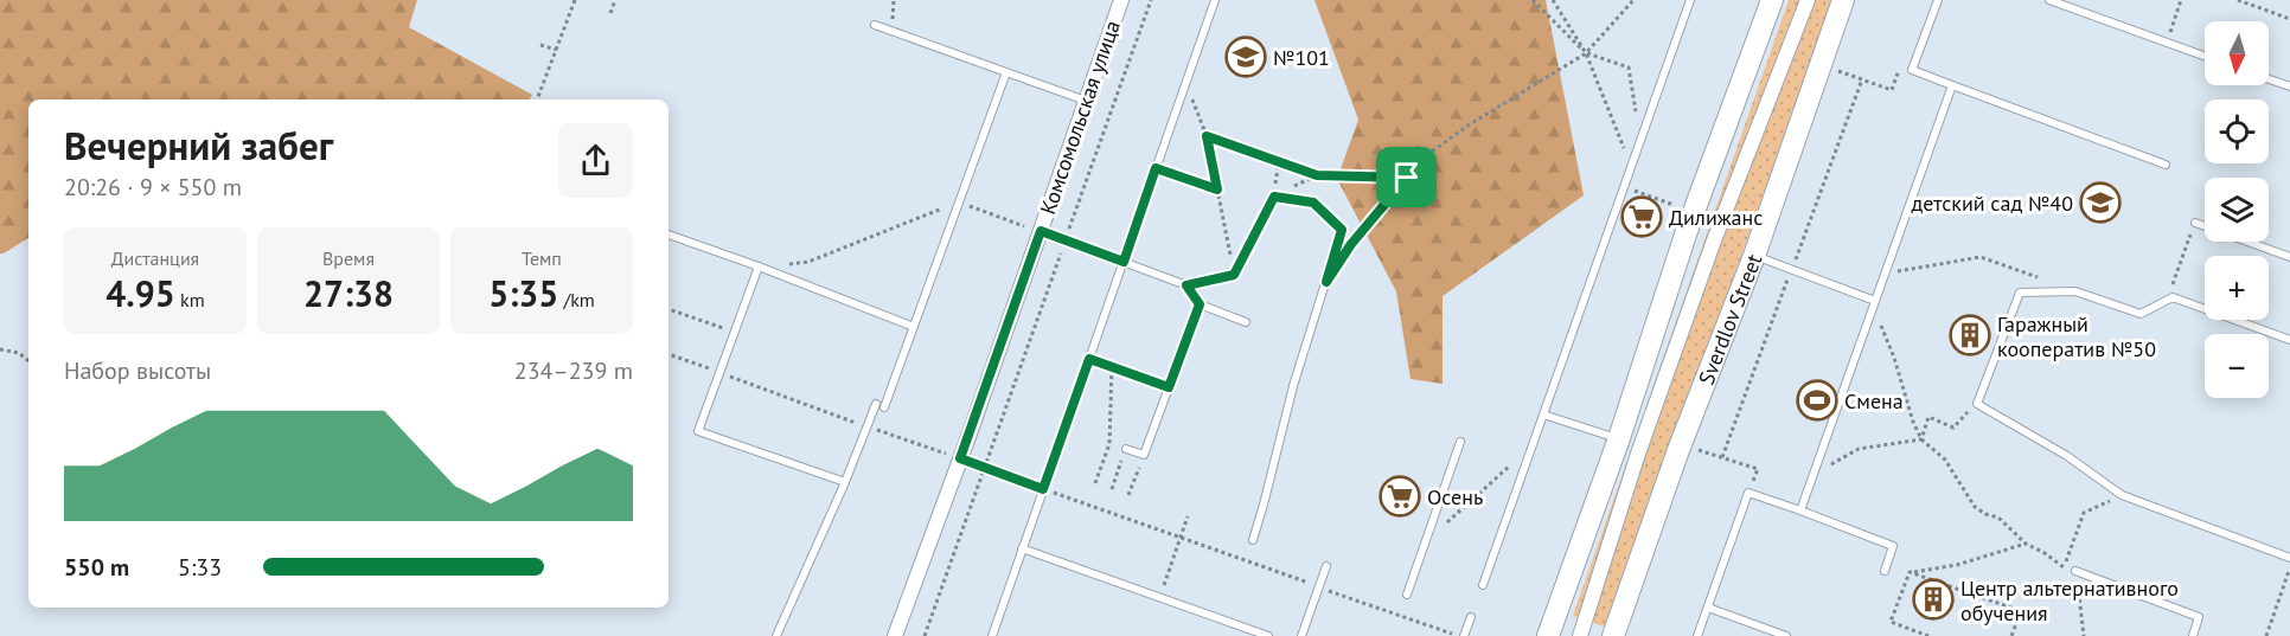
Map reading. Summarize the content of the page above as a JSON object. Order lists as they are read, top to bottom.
{
  "streets": {
    "street": ["Комсомольская улица", "Sverdlov Street"]
  },
  "places": {
    "school or university": ["№101", "детский сад №40"],
    "supermarket": ["Дилижанс", "Осень"],
    "building": ["Гаражный кооператив №50", "Центр альтернативного обучения"],
    "sports": ["Смена"]
  },
  "north": "bottom",
  "page": {
    "map_buttons": ["+", "−"],
    "heading": ["Вечерний забег", "20:26 · 9 × 550 m"],
    "stats": [
      ["Дистанция", "4.95 km"],
      ["Время", "27:38"],
      ["Темп", "5:35 /km"]
    ],
    "chart": ["Набор высоты", "234–239 m"],
    "list": [
      {
        "name": "550 m",
        "note": "5:33"
      }
    ]
  }
}
